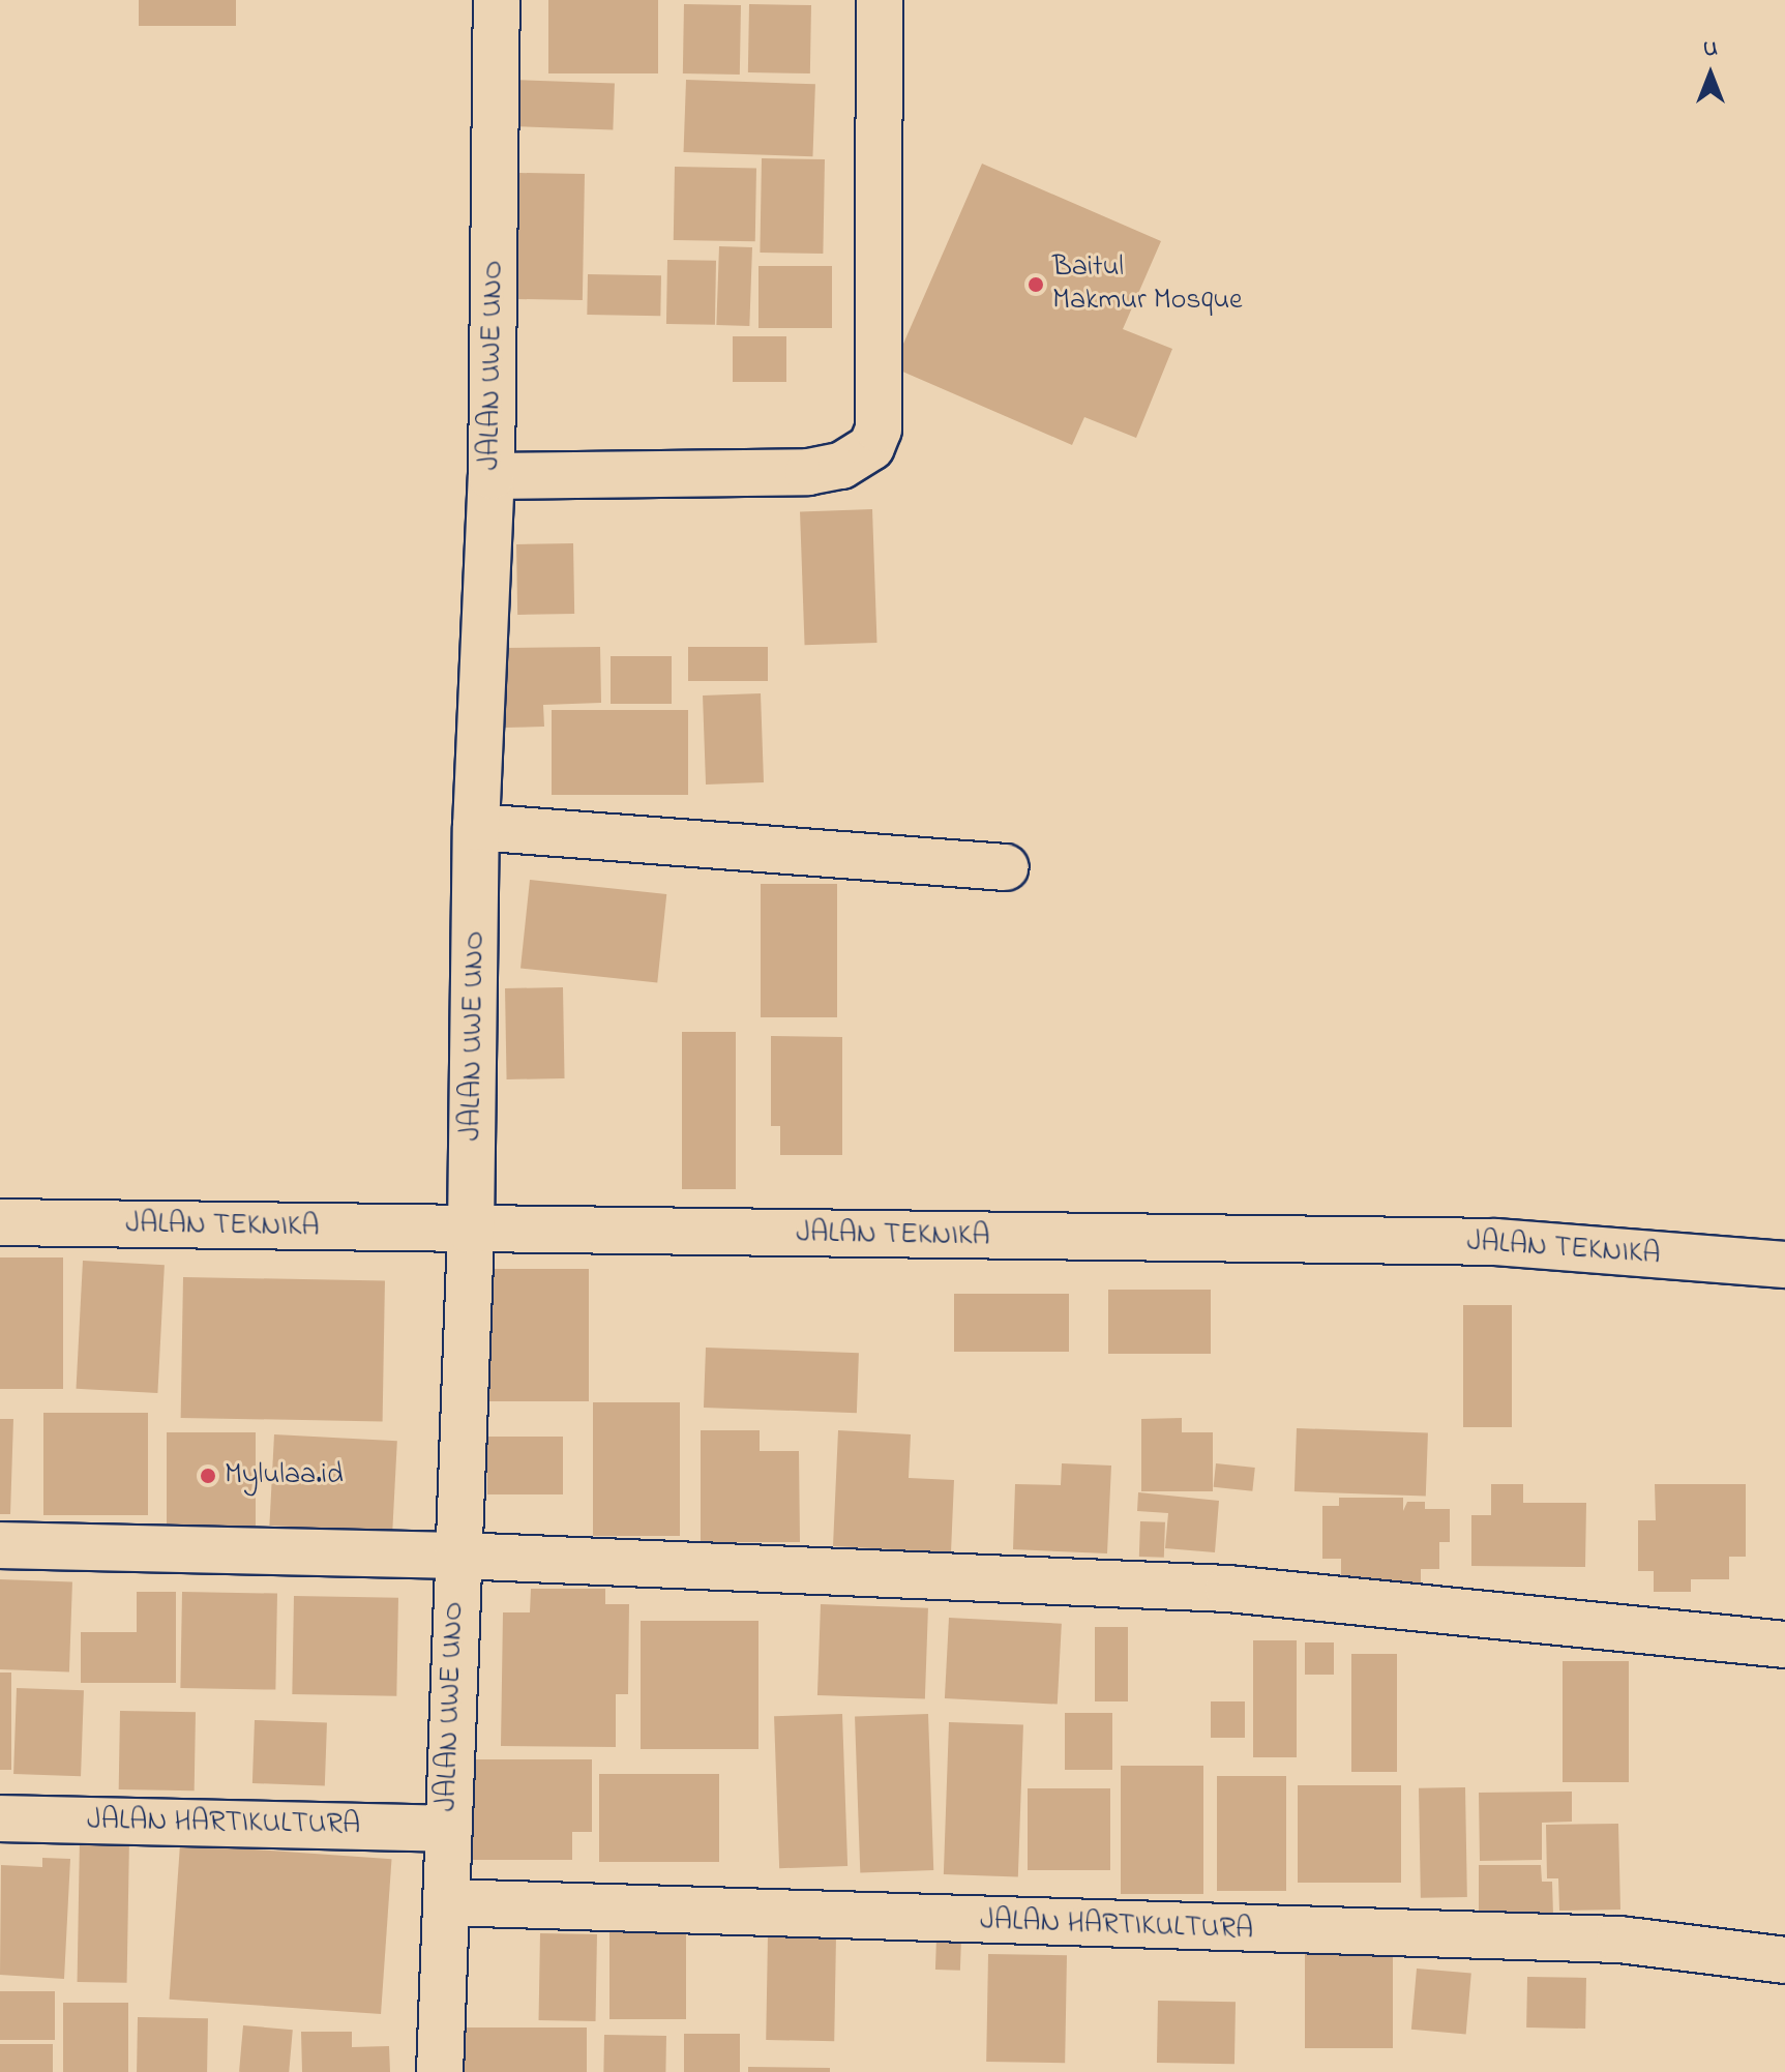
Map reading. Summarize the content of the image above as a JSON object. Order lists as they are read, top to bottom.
{
  "streets": {
    "street": ["JALAN UWE UNO", "JALAN TEKNIKA", "JALAN HARTIKULTURA"]
  },
  "crossings": [
    ["JALAN UWE UNO", "JALAN TEKNIKA"],
    ["JALAN UWE UNO", "JALAN HARTIKULTURA"]
  ],
  "places": ["Baitul Makmur Mosque", "Mylulaa.id"],
  "north": "top"
}
